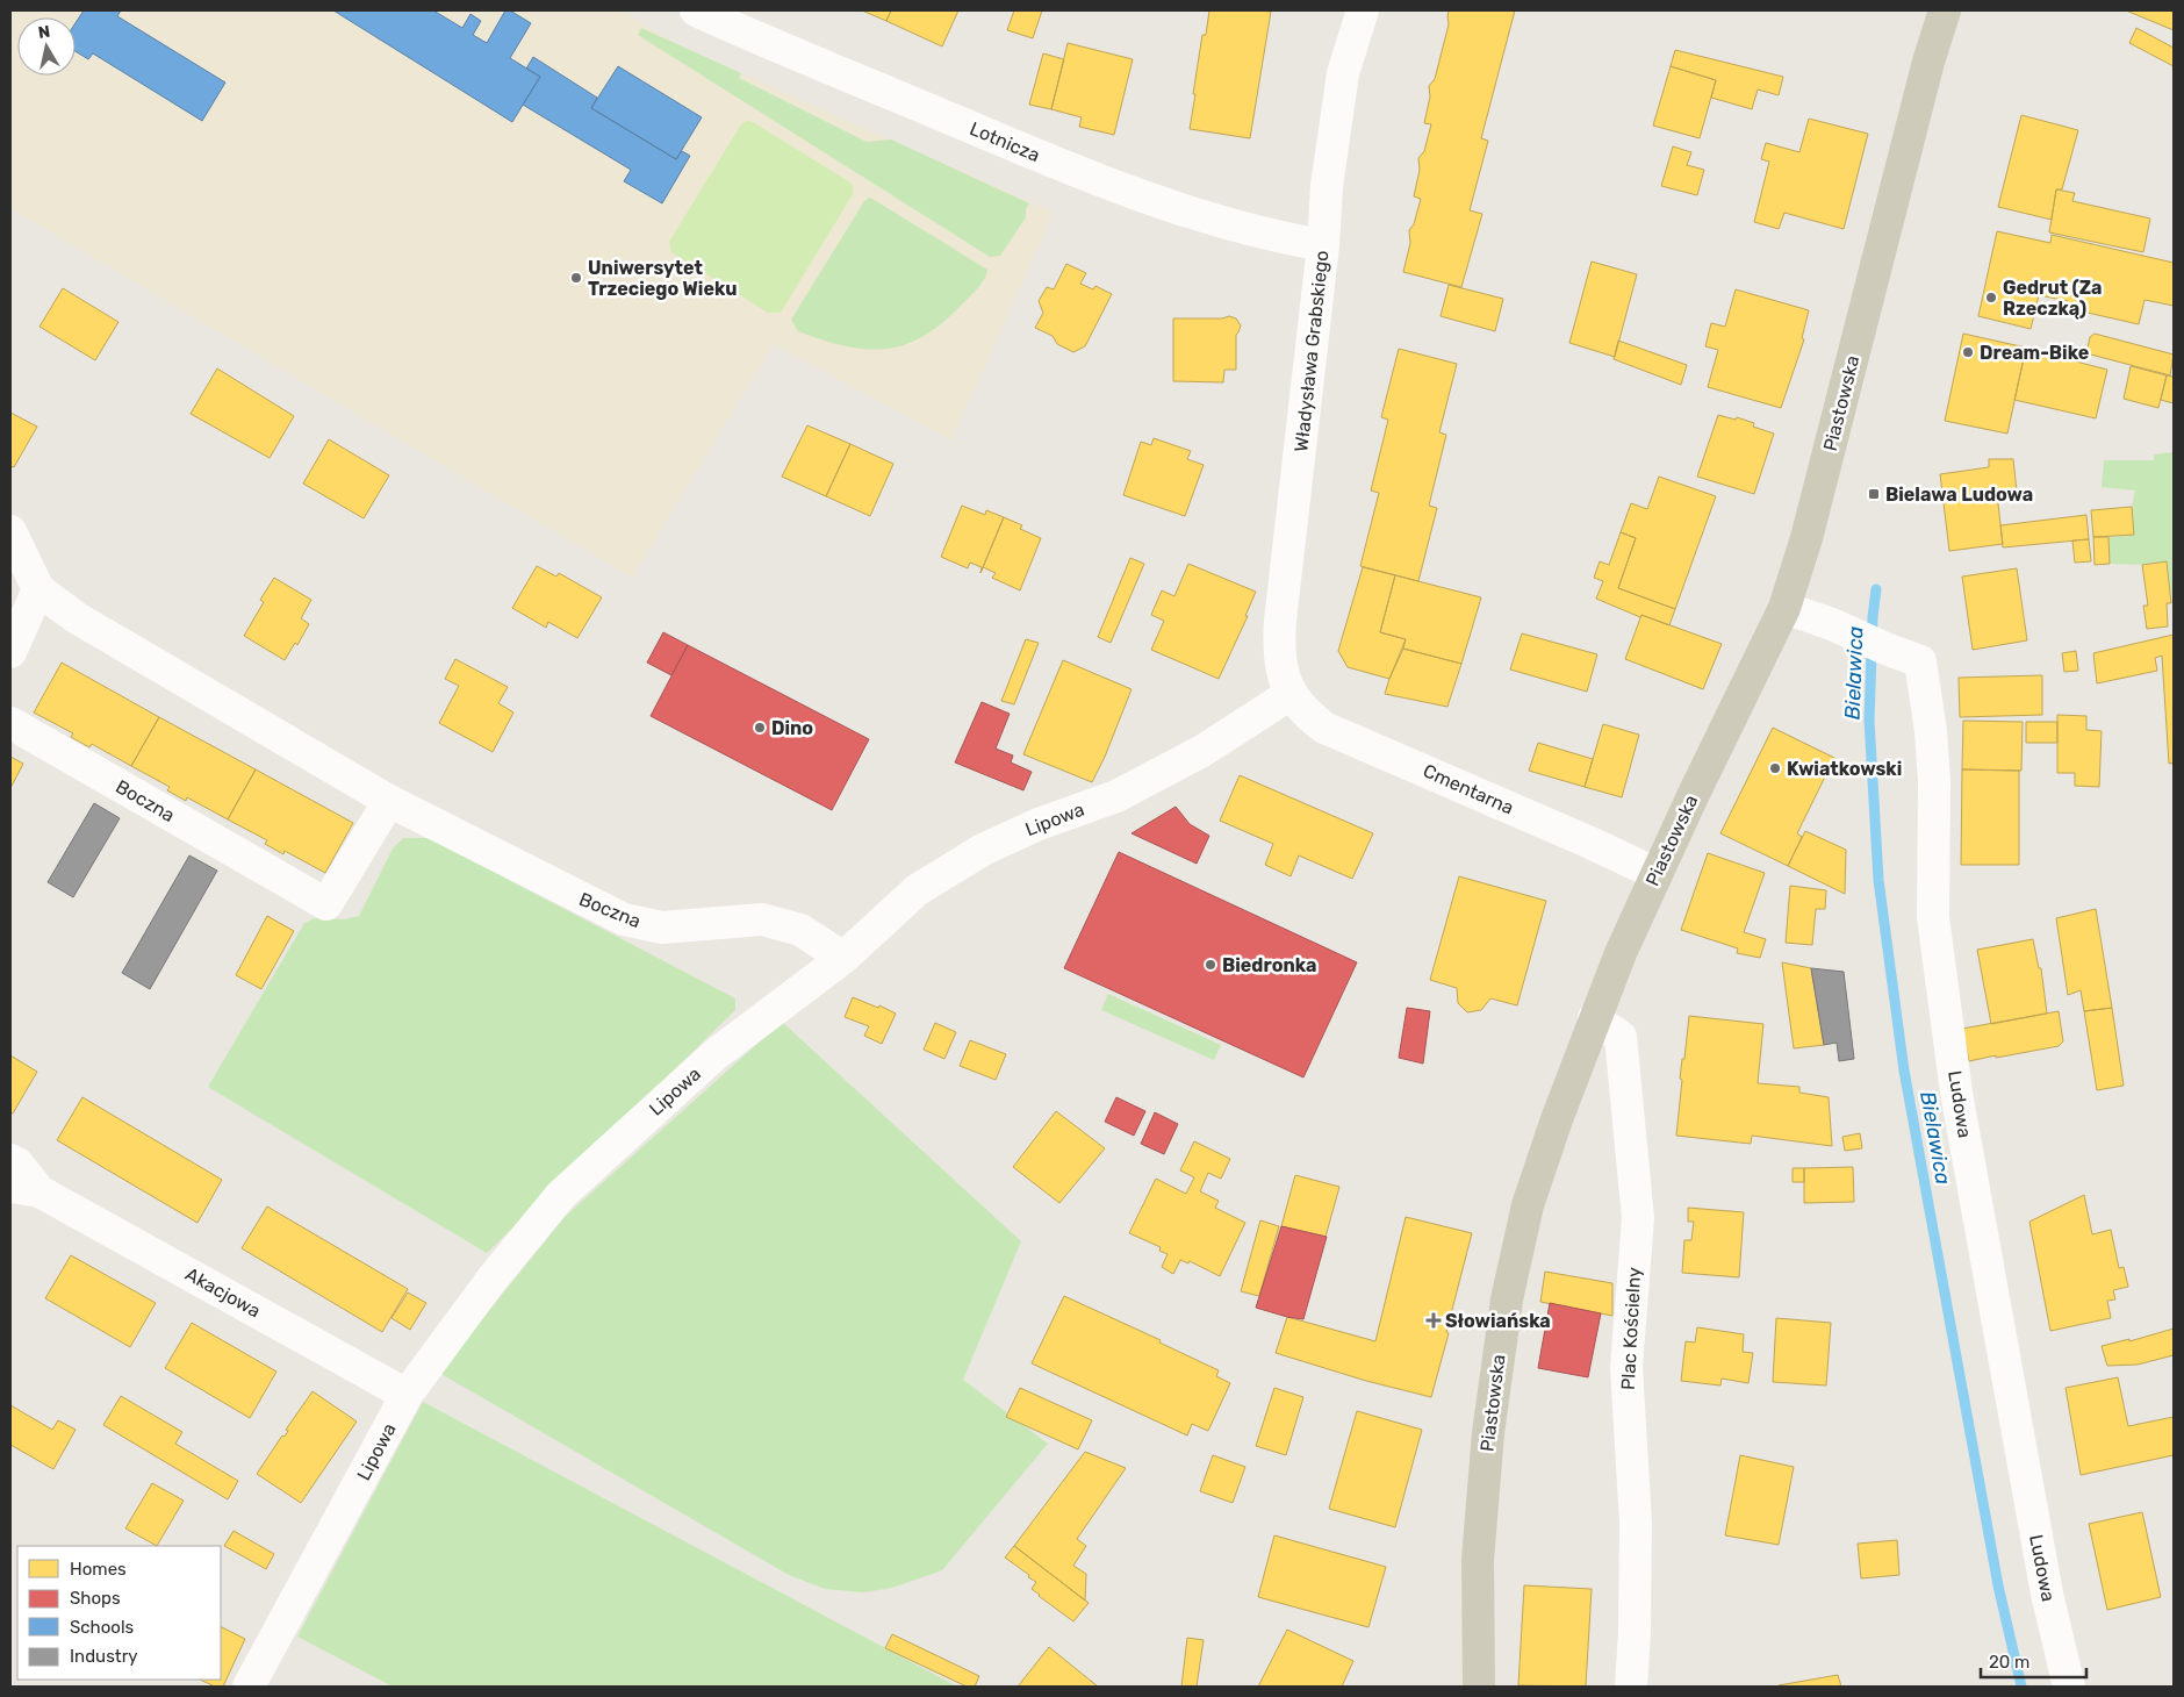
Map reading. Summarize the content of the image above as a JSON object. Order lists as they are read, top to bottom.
{
  "streets": {
    "main road": ["Piastowska"],
    "street": [
      "Lotnicza",
      "Władysława Grabskiego",
      "Cmentarna",
      "Boczna",
      "Lipowa",
      "Ludowa",
      "Akacjowa",
      "Plac Kościelny"
    ]
  },
  "crossings": [
    ["Lotnicza", "Władysława Grabskiego"],
    ["Władysława Grabskiego", "Cmentarna"],
    ["Władysława Grabskiego", "Lipowa"],
    ["Piastowska", "Cmentarna"],
    ["Piastowska", "Ludowa"],
    ["Piastowska", "Plac Kościelny"],
    ["Cmentarna", "Lipowa"],
    ["Boczna", "Lipowa"],
    ["Lipowa", "Akacjowa"]
  ],
  "water": ["Bielawica"],
  "places": {
    "other": [
      "Uniwersytet Trzeciego Wieku",
      "Gedrut (Za Rzeczką)",
      "Dream-Bike",
      "Dino",
      "Kwiatkowski",
      "Biedronka"
    ],
    "transit": ["Bielawa Ludowa"],
    "health": ["Słowiańska"]
  },
  "legend": [
    "Homes",
    "Shops",
    "Schools",
    "Industry"
  ],
  "scale_bar": "20 m",
  "north": "top"
}
